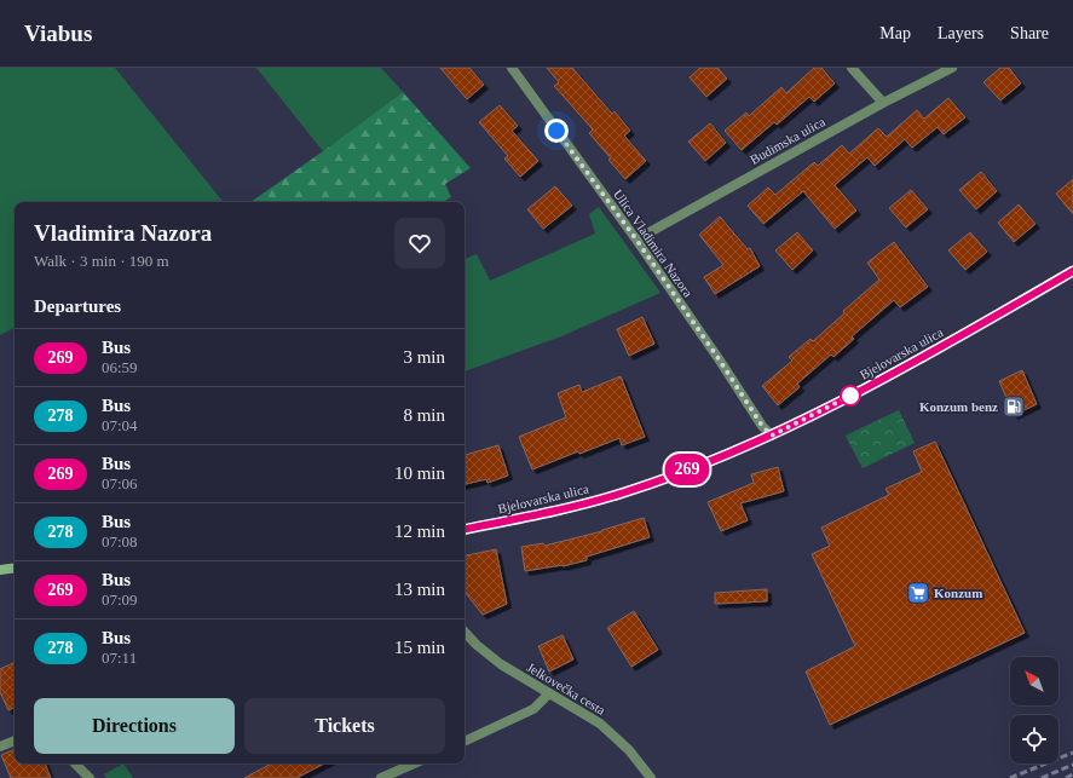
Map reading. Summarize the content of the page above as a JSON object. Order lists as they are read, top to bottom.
{
  "streets": {
    "main road": ["Bjelovarska ulica"],
    "street": ["Budimska ulica", "Ulica Vladimira Nazora", "Jelkovečka cesta"]
  },
  "crossings": [
    ["Budimska ulica", "Ulica Vladimira Nazora"],
    ["Ulica Vladimira Nazora", "Bjelovarska ulica"]
  ],
  "places": {
    "fuel station": ["Konzum benz"],
    "supermarket": ["Konzum"]
  },
  "lines": ["bus line 269"],
  "north": "top left",
  "page": {
    "header": "Viabus",
    "nav": ["Map", "Layers", "Share"],
    "on_map": "269",
    "heading": [
      ["Vladimira Nazora", "Walk · 3 min · 190 m"],
      "Departures"
    ],
    "list": [
      {
        "mark": "269",
        "name": "Bus",
        "note": "06:59",
        "value": "3 min"
      },
      {
        "mark": "278",
        "name": "Bus",
        "note": "07:04",
        "value": "8 min"
      },
      {
        "mark": "269",
        "name": "Bus",
        "note": "07:06",
        "value": "10 min"
      },
      {
        "mark": "278",
        "name": "Bus",
        "note": "07:08",
        "value": "12 min"
      },
      {
        "mark": "269",
        "name": "Bus",
        "note": "07:09",
        "value": "13 min"
      },
      {
        "mark": "278",
        "name": "Bus",
        "note": "07:11",
        "value": "15 min"
      }
    ],
    "buttons": ["Directions", "Tickets"]
  }
}
